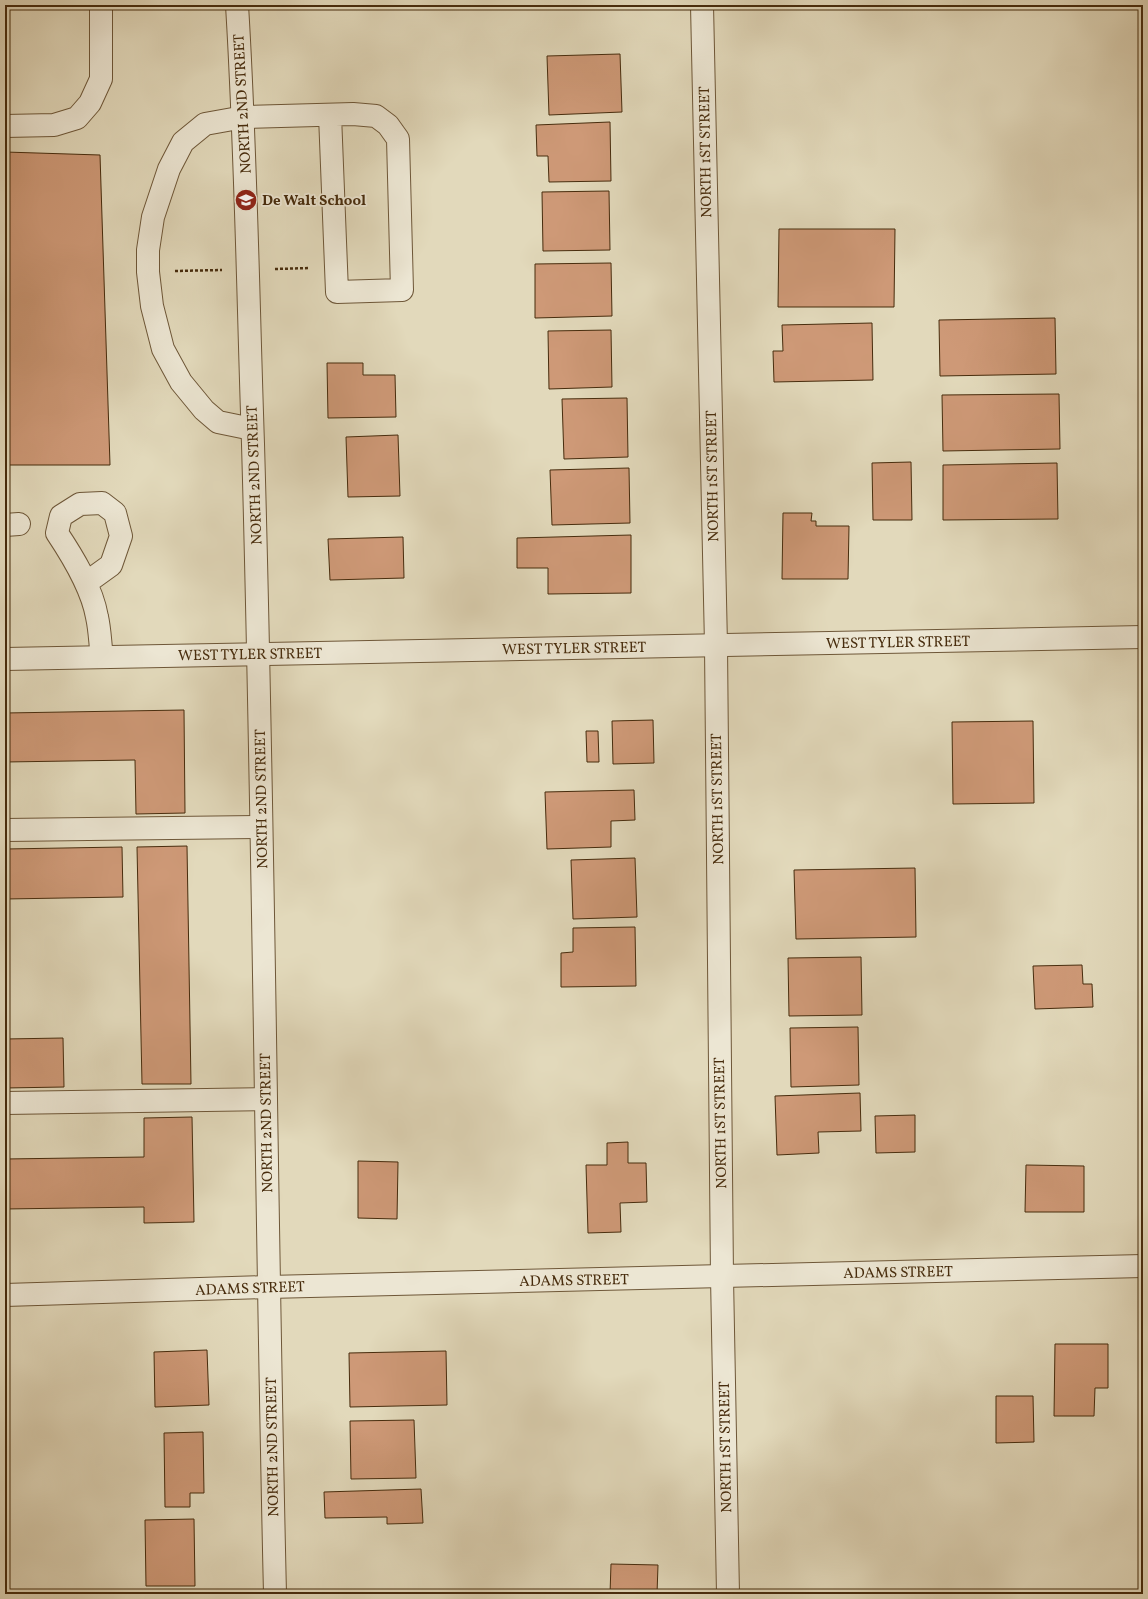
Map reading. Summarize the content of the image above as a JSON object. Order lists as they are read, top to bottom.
{
  "streets": {
    "street": [
      "NORTH 2ND STREET",
      "NORTH 1ST STREET",
      "WEST TYLER STREET",
      "ADAMS STREET"
    ]
  },
  "crossings": [
    ["NORTH 2ND STREET", "WEST TYLER STREET"],
    ["NORTH 2ND STREET", "ADAMS STREET"],
    ["NORTH 1ST STREET", "WEST TYLER STREET"],
    ["NORTH 1ST STREET", "ADAMS STREET"]
  ],
  "places": {
    "school or university": ["De Walt School"]
  }
}
